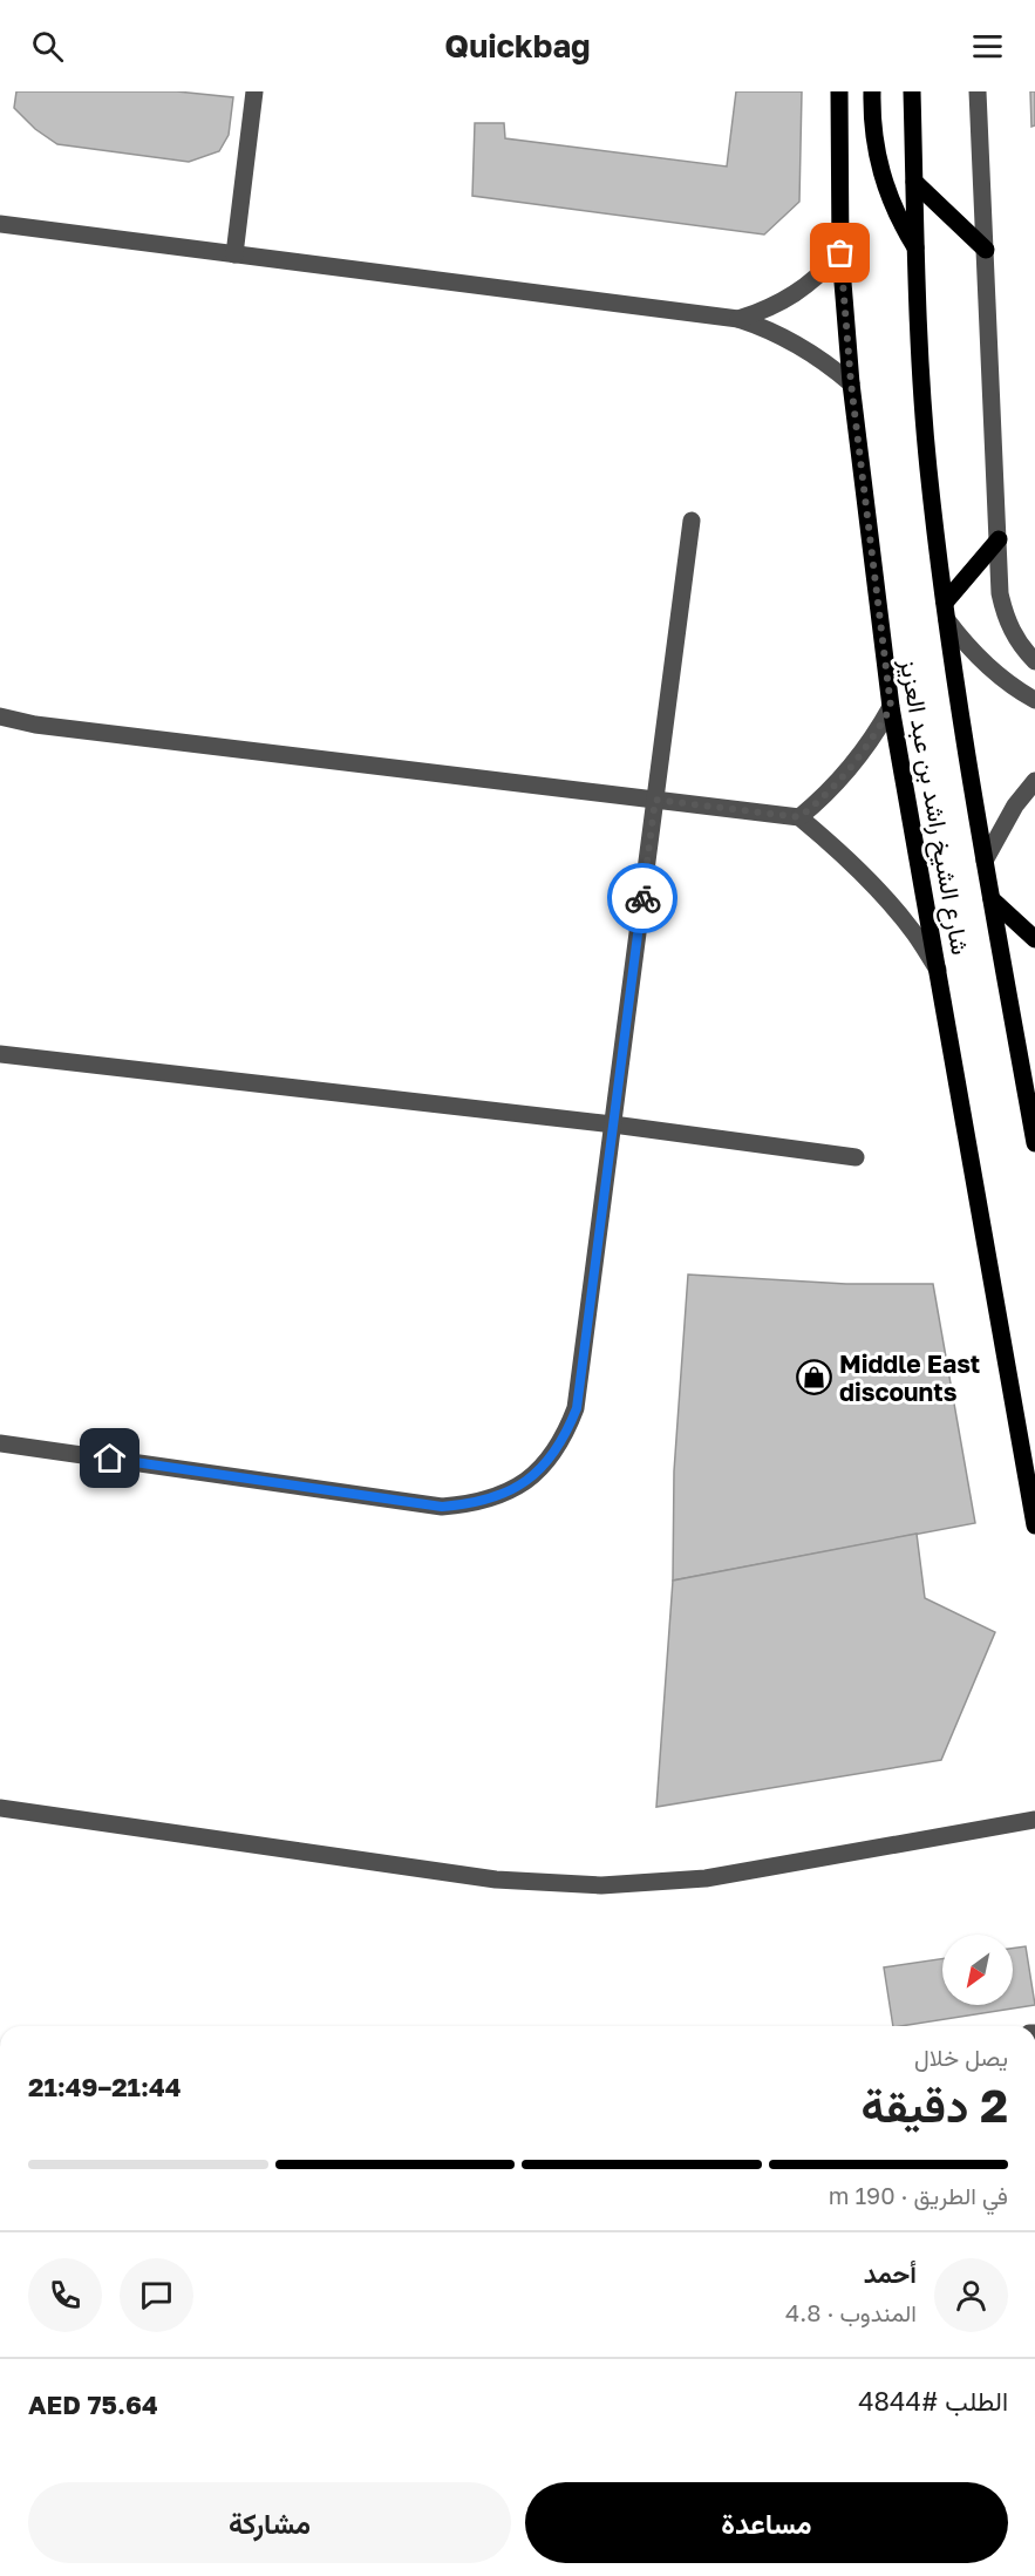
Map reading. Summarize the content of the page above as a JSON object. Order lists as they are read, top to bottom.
{
  "streets": {
    "main road": ["شارع الشيخ راشد بن عبد العزيز"]
  },
  "places": {
    "shop": ["Middle East discounts"]
  },
  "north": "bottom left",
  "page": {
    "header": "Quickbag",
    "heading": ["2 دقيقة", "يصل خلال", "21:44–21:49"],
    "panel": [
      "أحمد",
      "المندوب · 4.8",
      "الطلب #4844",
      "AED 75.64"
    ],
    "bar": "في الطريق · 190 m",
    "buttons": ["مساعدة", "مشاركة"]
  }
}
